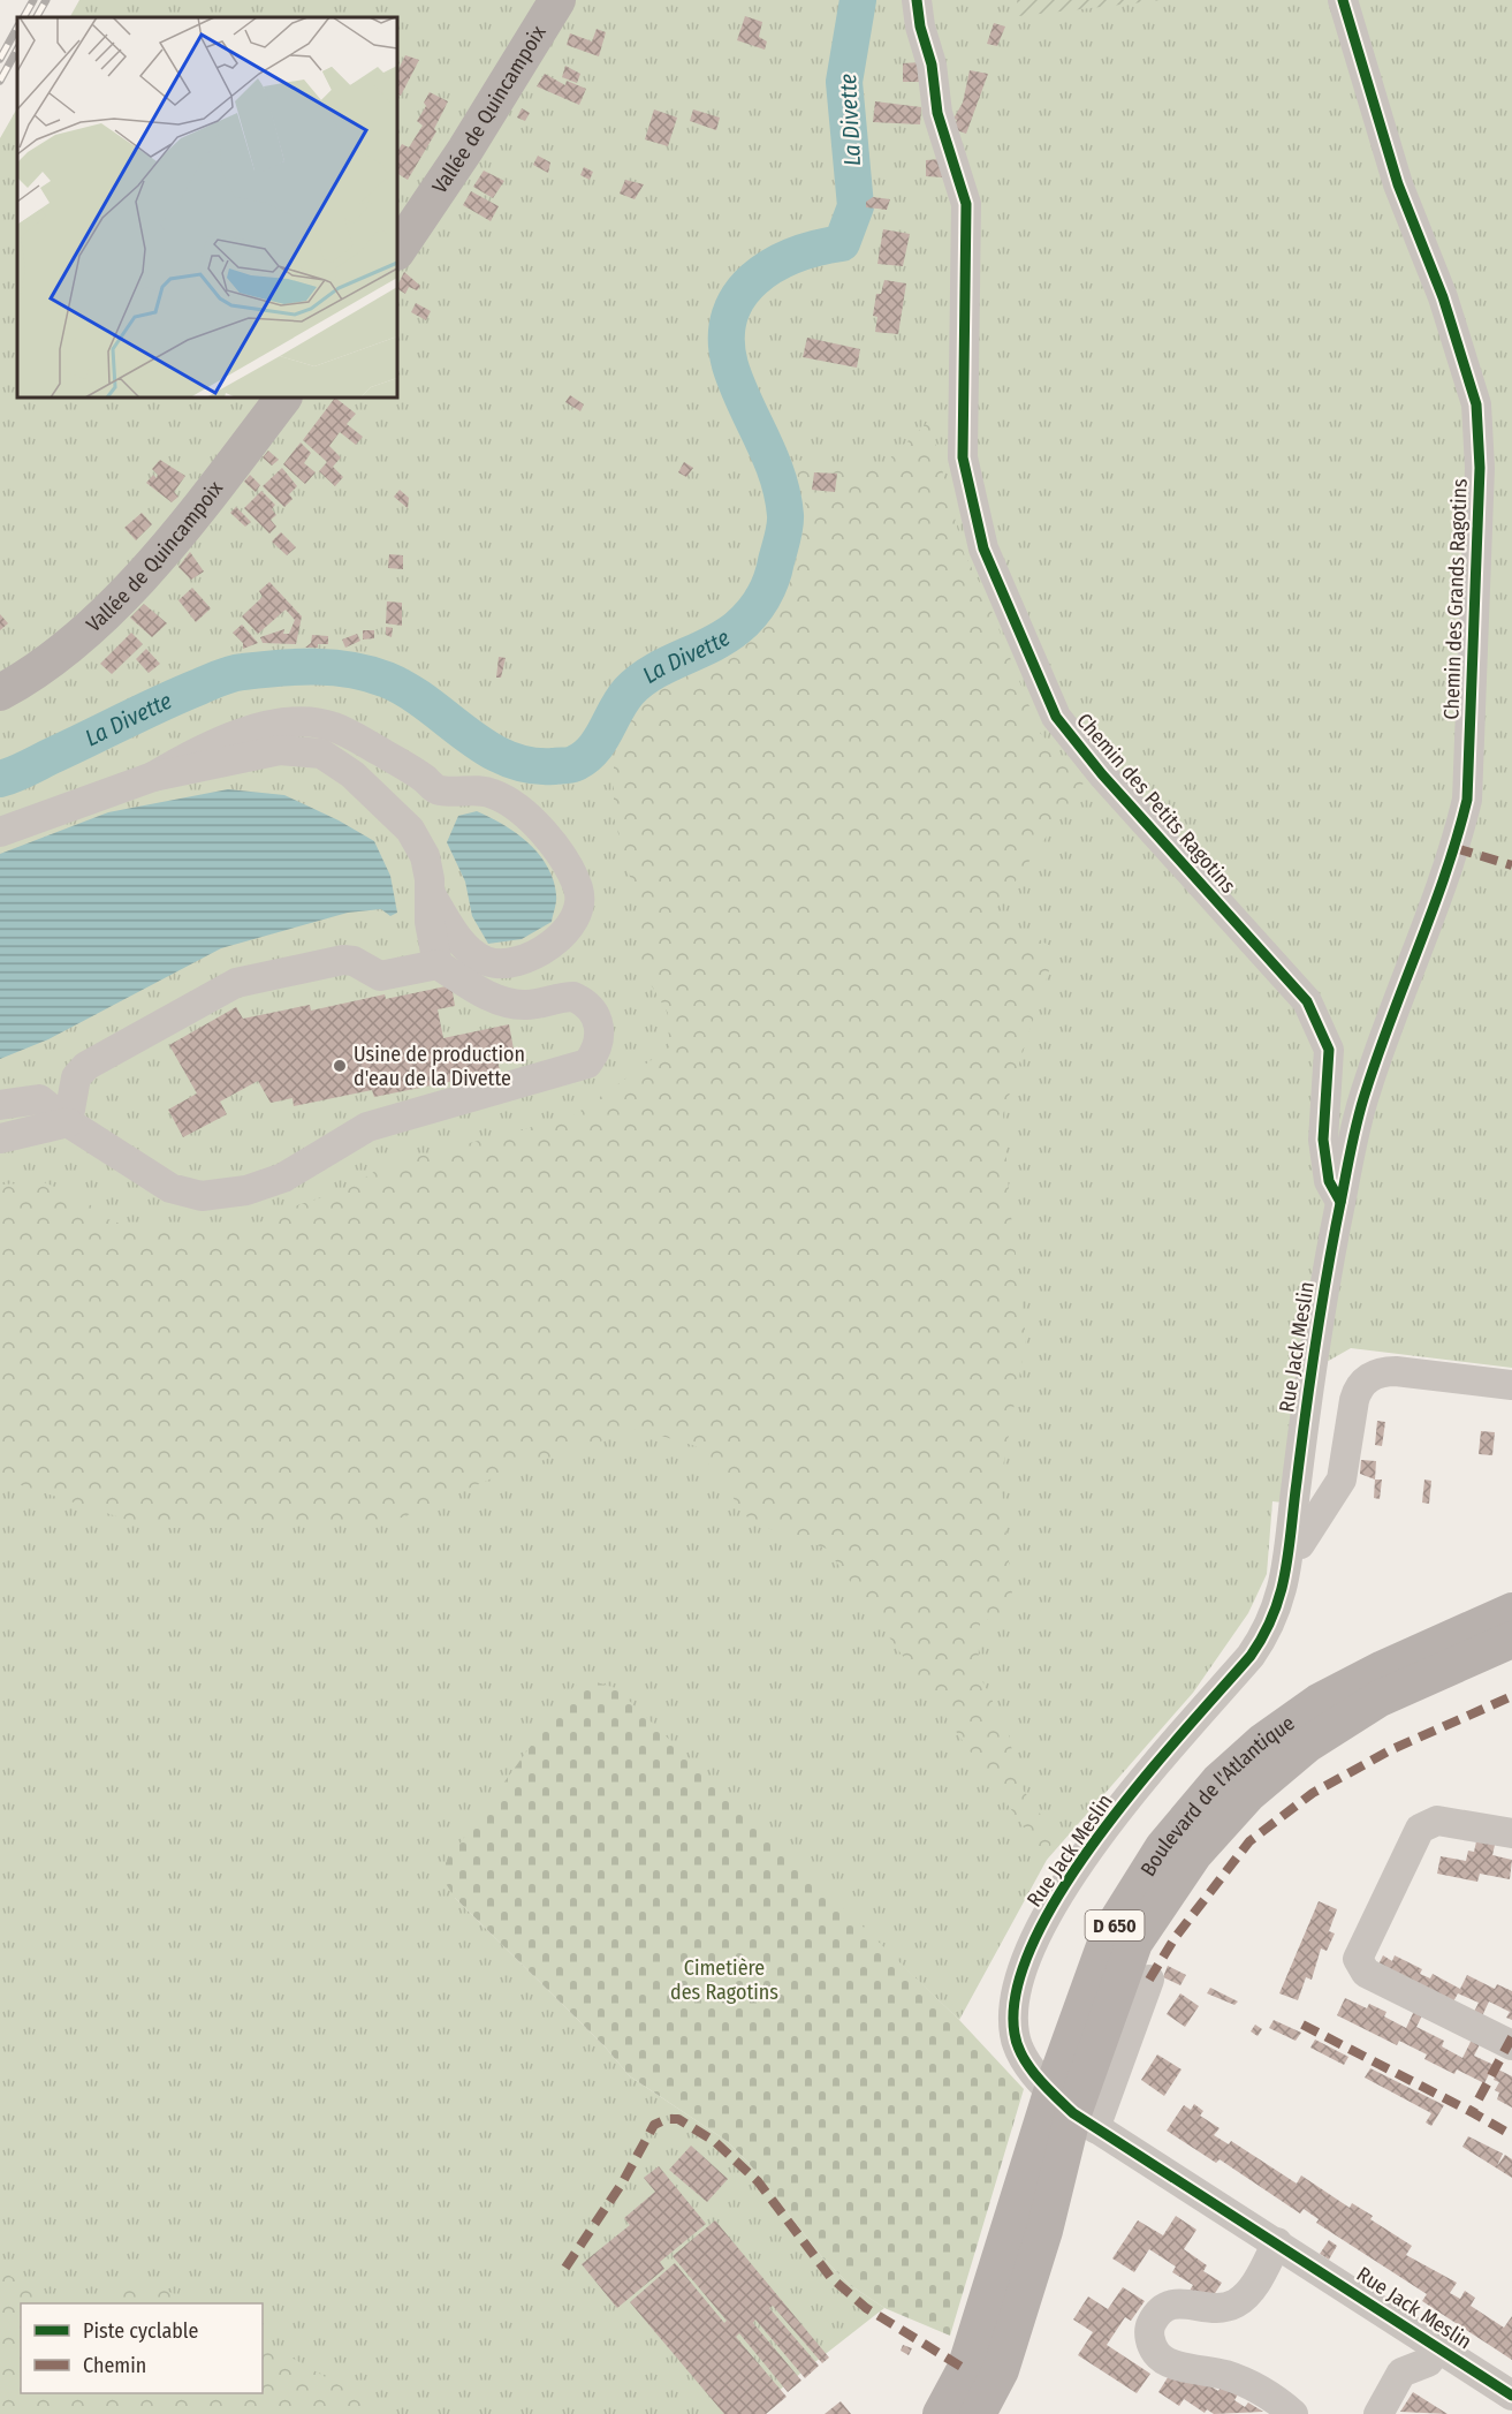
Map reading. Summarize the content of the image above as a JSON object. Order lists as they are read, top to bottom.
{
  "streets": {
    "main road": ["Vallée de Quincampoix", "Boulevard de l'Atlantique", "D 650"],
    "street": ["Chemin des Grands Ragotins", "Chemin des Petits Ragotins", "Rue Jack Meslin"]
  },
  "crossings": [
    ["Chemin des Grands Ragotins", "Chemin des Petits Ragotins"],
    ["Chemin des Grands Ragotins", "Rue Jack Meslin"],
    ["Chemin des Petits Ragotins", "Rue Jack Meslin"],
    ["Rue Jack Meslin", "Boulevard de l'Atlantique"]
  ],
  "water": ["La Divette"],
  "parks": ["Cimetière des Ragotins"],
  "places": ["Usine de production d'eau de la Divette"],
  "legend": ["Piste cyclable", "Chemin"]
}
